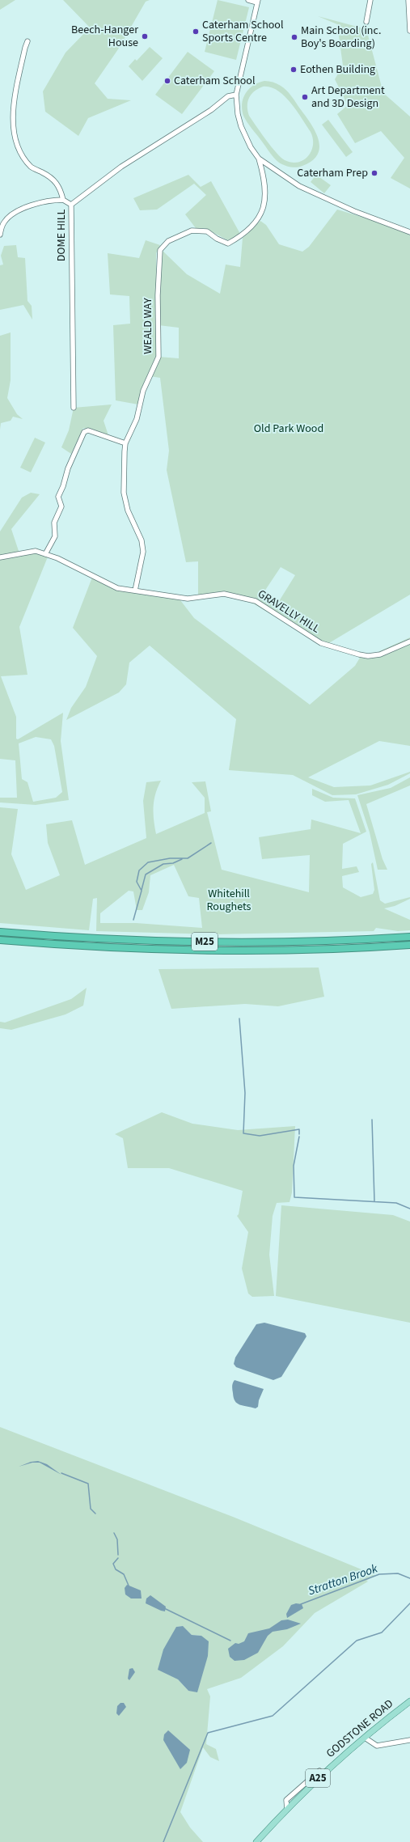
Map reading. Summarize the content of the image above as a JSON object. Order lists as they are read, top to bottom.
{
  "streets": {
    "highway": ["M25"],
    "main road": ["GODSTONE ROAD", "A25"],
    "street": ["DOME HILL", "WEALD WAY", "GRAVELLY HILL"]
  },
  "crossings": [
    ["WEALD WAY", "GRAVELLY HILL"]
  ],
  "water": ["Stratton Brook"],
  "parks": ["Old Park Wood", "Whitehill Roughets"],
  "places": [
    "Caterham School Sports Centre",
    "Beech-Hanger House",
    "Main School (inc. Boy's Boarding)",
    "Eothen Building",
    "Caterham School",
    "Art Department and 3D Design",
    "Caterham Prep"
  ]
}
